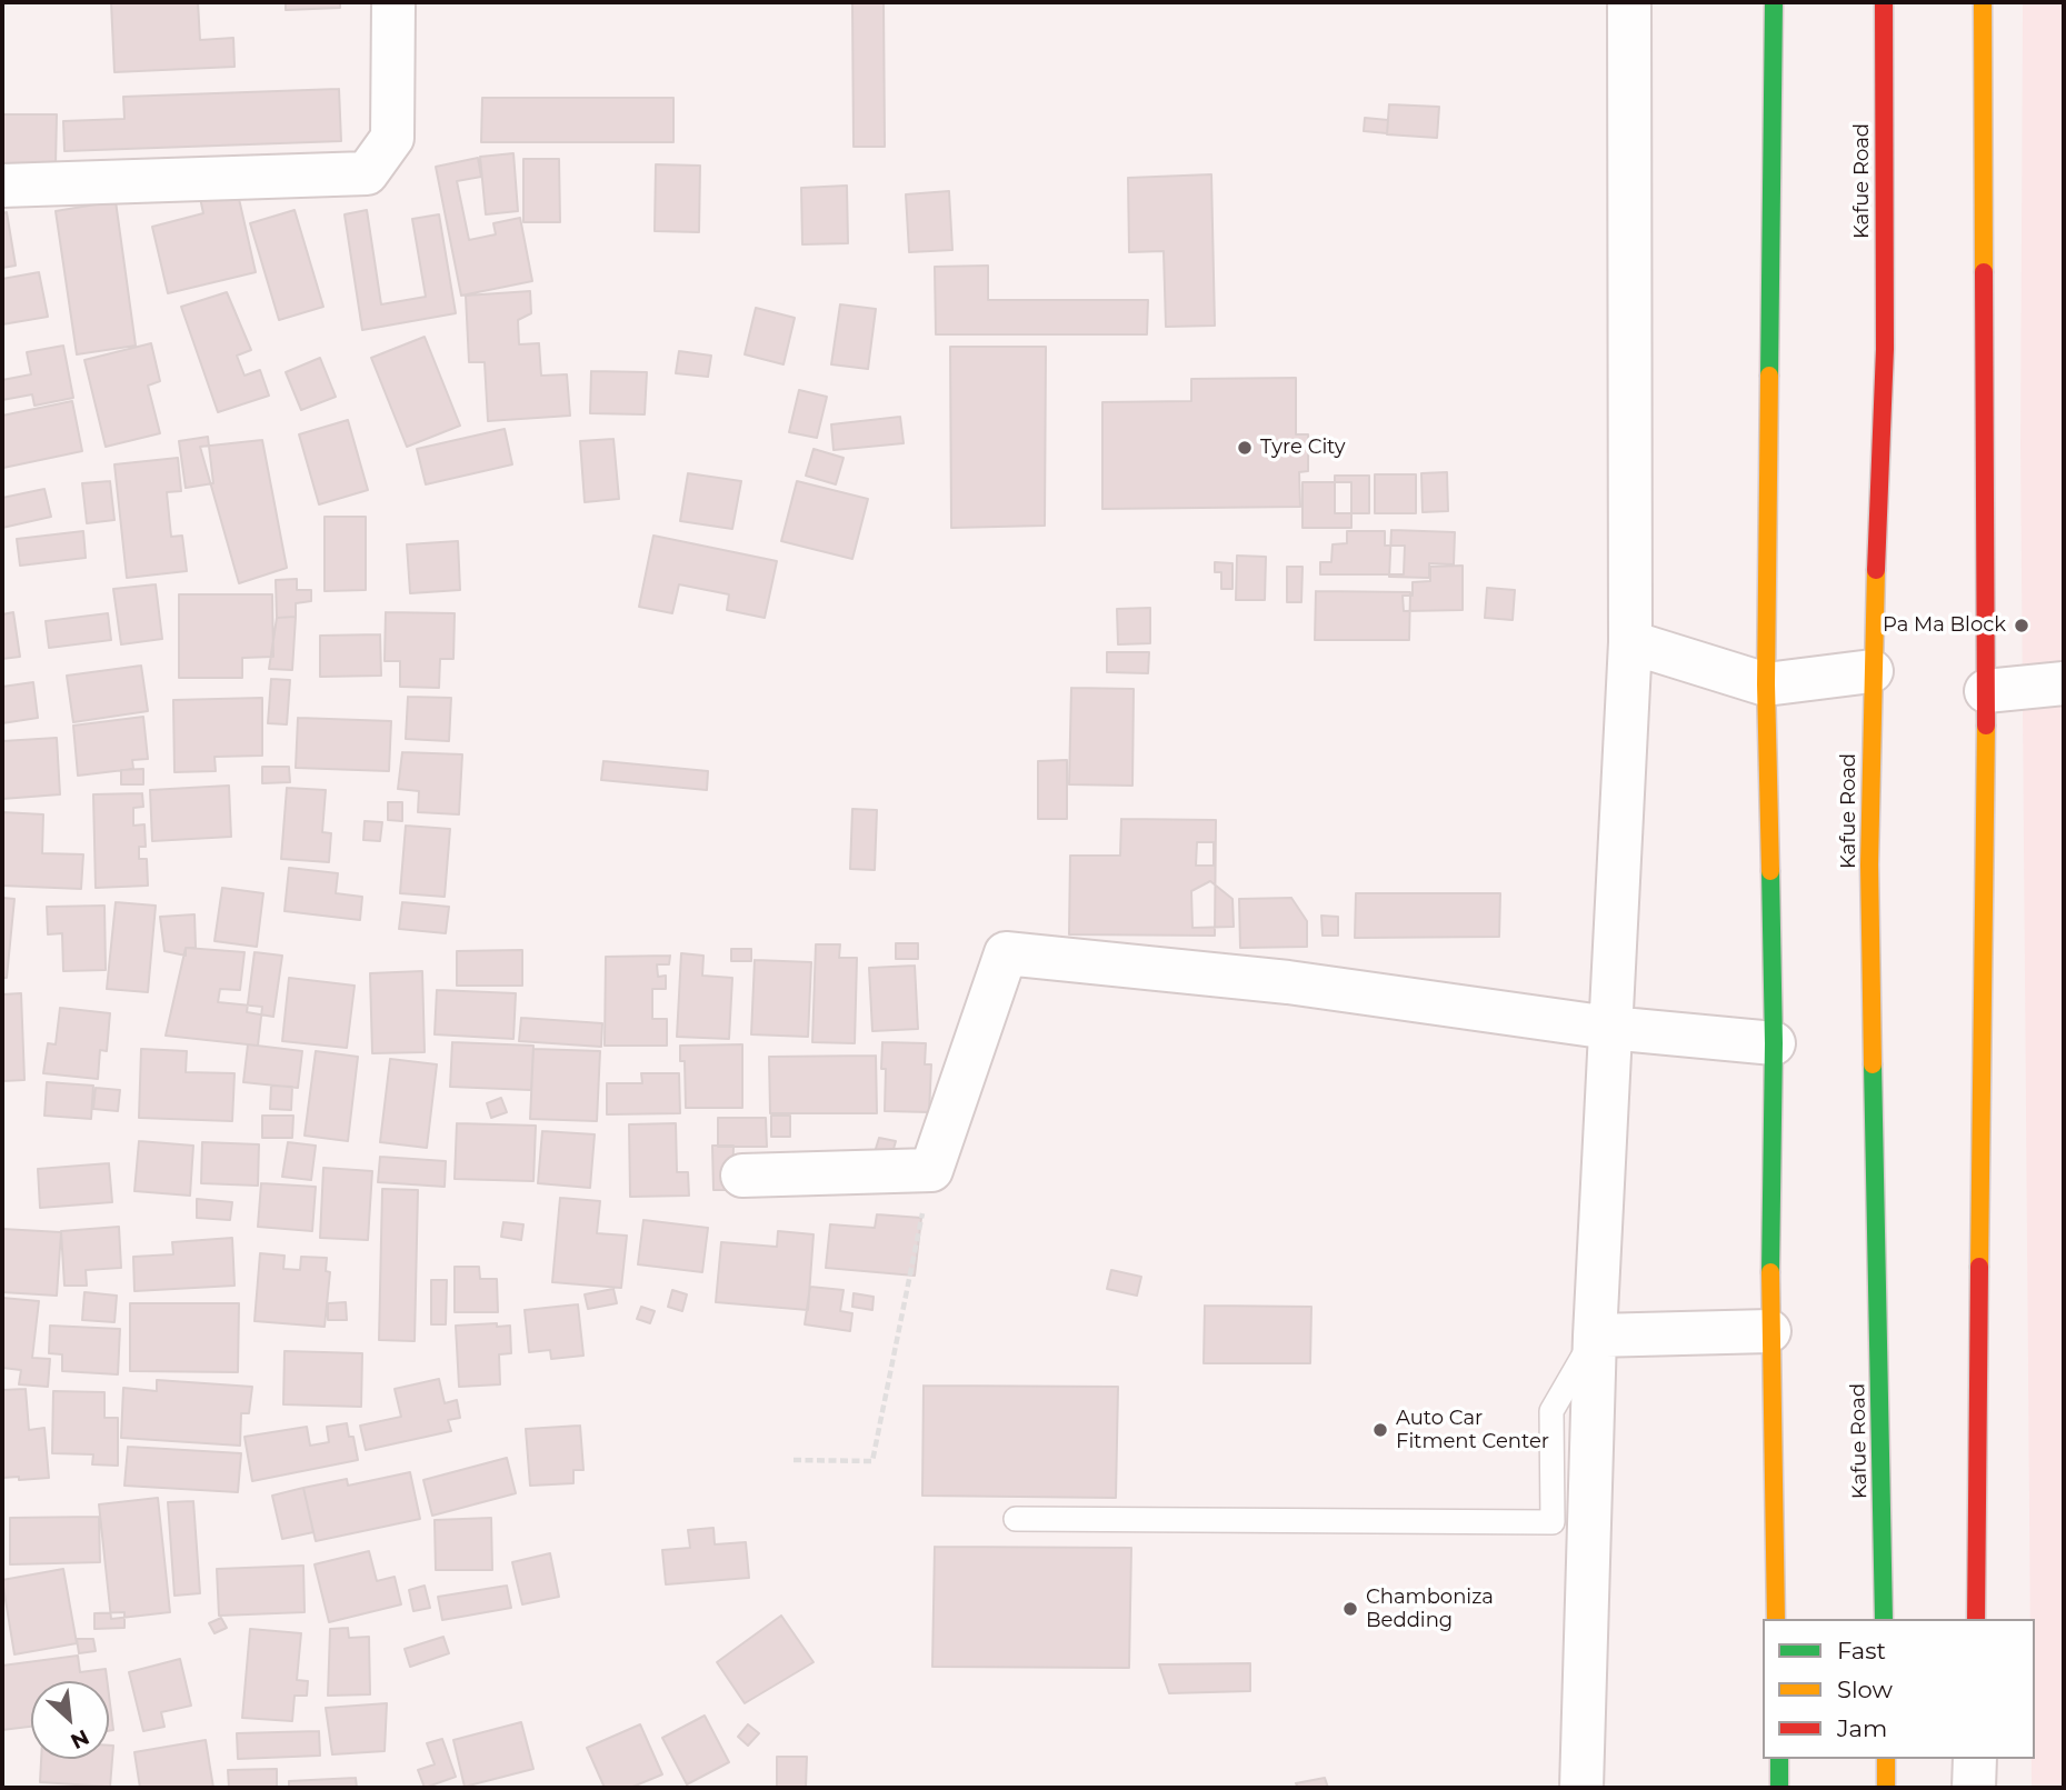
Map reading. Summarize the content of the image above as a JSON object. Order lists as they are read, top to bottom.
{
  "streets": {
    "main road": ["Kafue Road"]
  },
  "places": [
    "Tyre City",
    "Pa Ma Block",
    "Auto Car Fitment Center",
    "Chamboniza Bedding"
  ],
  "legend": ["Fast", "Slow", "Jam"],
  "north": "bottom right"
}
